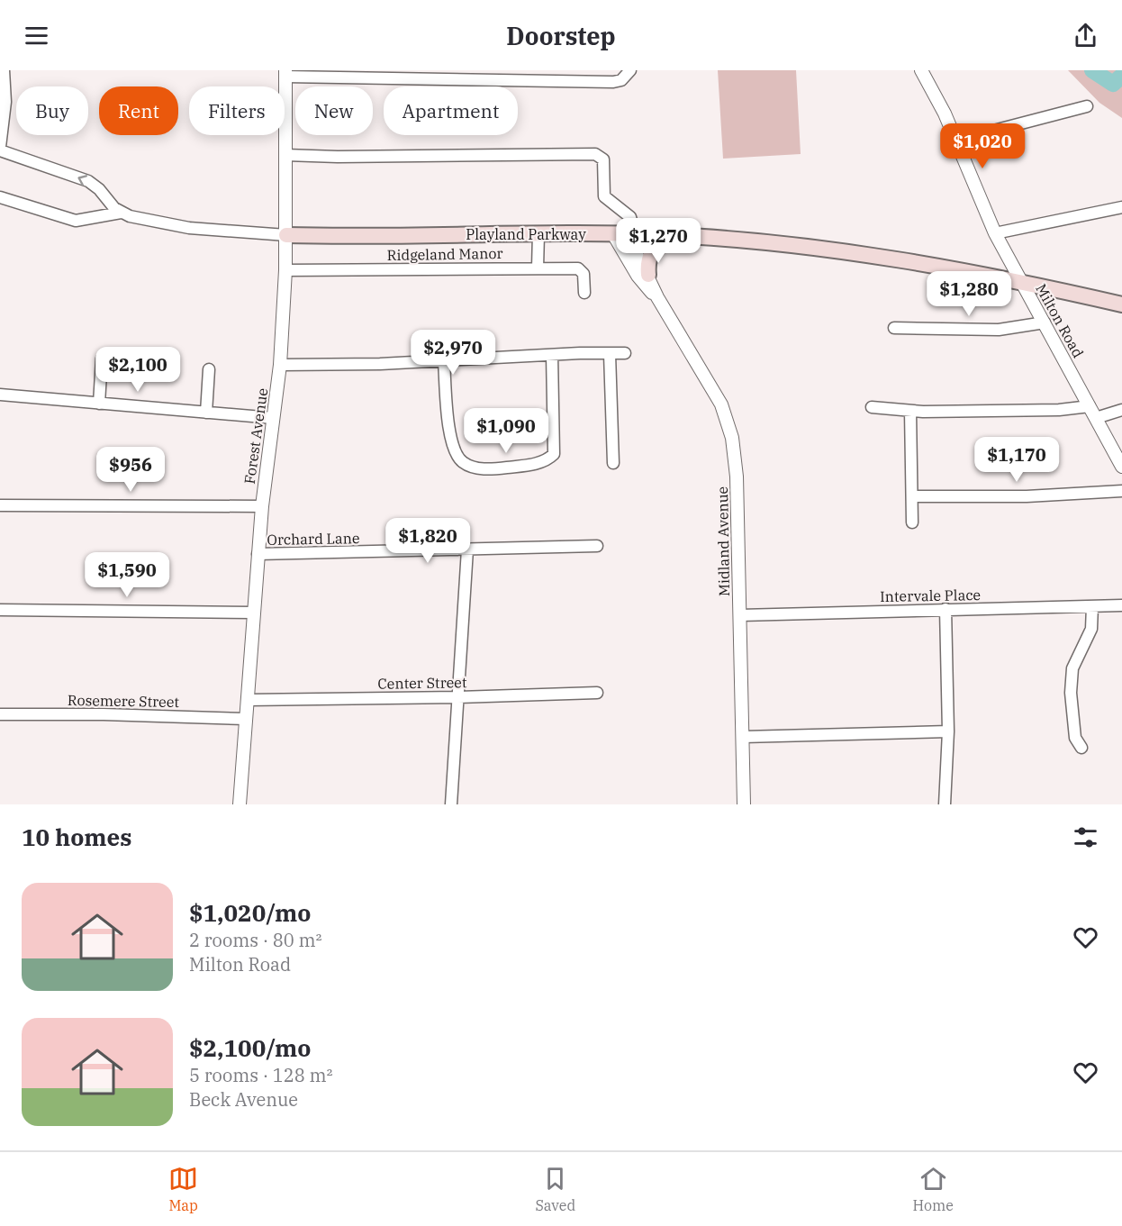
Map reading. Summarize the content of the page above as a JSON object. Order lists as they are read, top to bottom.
{
  "streets": {
    "main road": ["Playland Parkway"],
    "street": [
      "Ridgeland Manor",
      "Milton Road",
      "Forest Avenue",
      "Orchard Lane",
      "Midland Avenue",
      "Intervale Place",
      "Center Street",
      "Rosemere Street"
    ]
  },
  "crossings": [
    ["Playland Parkway", "Milton Road"],
    ["Playland Parkway", "Forest Avenue"],
    ["Playland Parkway", "Midland Avenue"],
    ["Ridgeland Manor", "Forest Avenue"],
    ["Forest Avenue", "Orchard Lane"],
    ["Forest Avenue", "Center Street"],
    ["Forest Avenue", "Rosemere Street"],
    ["Midland Avenue", "Intervale Place"]
  ],
  "page": {
    "header": "Doorstep",
    "chip": [
      "Buy",
      "Rent",
      "Filters",
      "New",
      "Apartment"
    ],
    "price": [
      "$1,020",
      "$1,270",
      "$1,280",
      "$2,970",
      "$2,100",
      "$1,090",
      "$1,170",
      "$956",
      "$1,820",
      "$1,590"
    ],
    "heading": "10 homes",
    "list": [
      {
        "name": "$1,020/mo",
        "note": "2 rooms · 80 m² · Milton Road"
      },
      {
        "name": "$2,100/mo",
        "note": "5 rooms · 128 m² · Beck Avenue"
      }
    ],
    "tabs": ["Map", "Saved", "Home"]
  }
}
